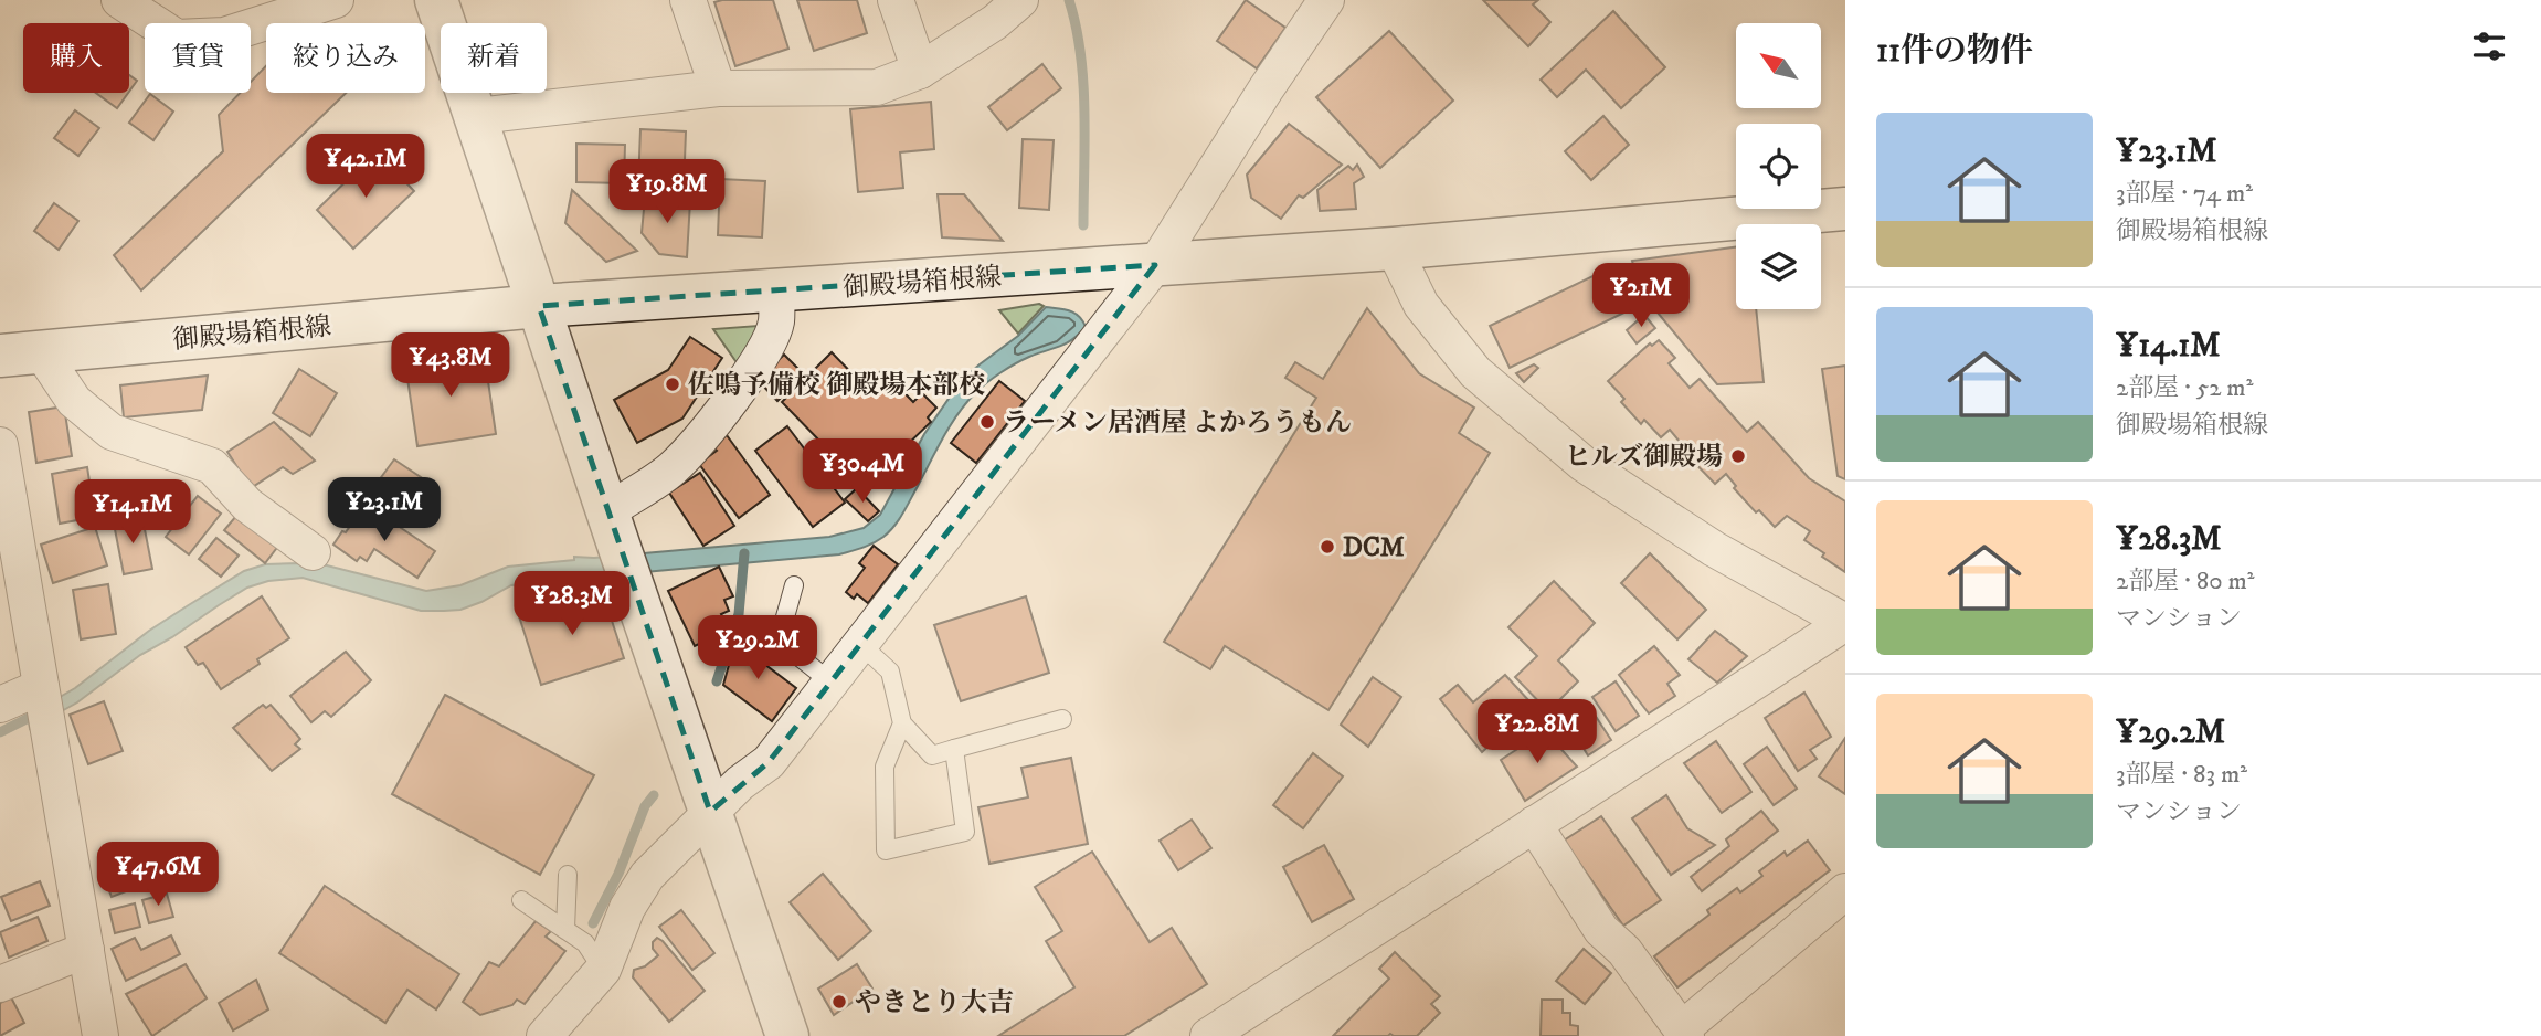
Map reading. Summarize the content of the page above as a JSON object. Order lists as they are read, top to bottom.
{
  "streets": {
    "main road": ["御殿場箱根線"]
  },
  "places": [
    "佐鳴予備校 御殿場本部校",
    "ラーメン居酒屋 よかろうもん",
    "ヒルズ御殿場",
    "DCM",
    "やきとり大吉"
  ],
  "north": "top left",
  "page": {
    "heading": "11件の物件",
    "chip": [
      "購入",
      "賃貸",
      "絞り込み",
      "新着"
    ],
    "list": [
      {
        "name": "¥23.1M",
        "note": "3部屋 · 74 m² · 御殿場箱根線"
      },
      {
        "name": "¥14.1M",
        "note": "2部屋 · 52 m² · 御殿場箱根線"
      },
      {
        "name": "¥28.3M",
        "note": "2部屋 · 80 m² · マンション"
      },
      {
        "name": "¥29.2M",
        "note": "3部屋 · 83 m² · マンション"
      }
    ],
    "price": [
      "¥42.1M",
      "¥19.8M",
      "¥21M",
      "¥43.8M",
      "¥30.4M",
      "¥23.1M",
      "¥14.1M",
      "¥28.3M",
      "¥29.2M",
      "¥22.8M",
      "¥47.6M"
    ]
  }
}
